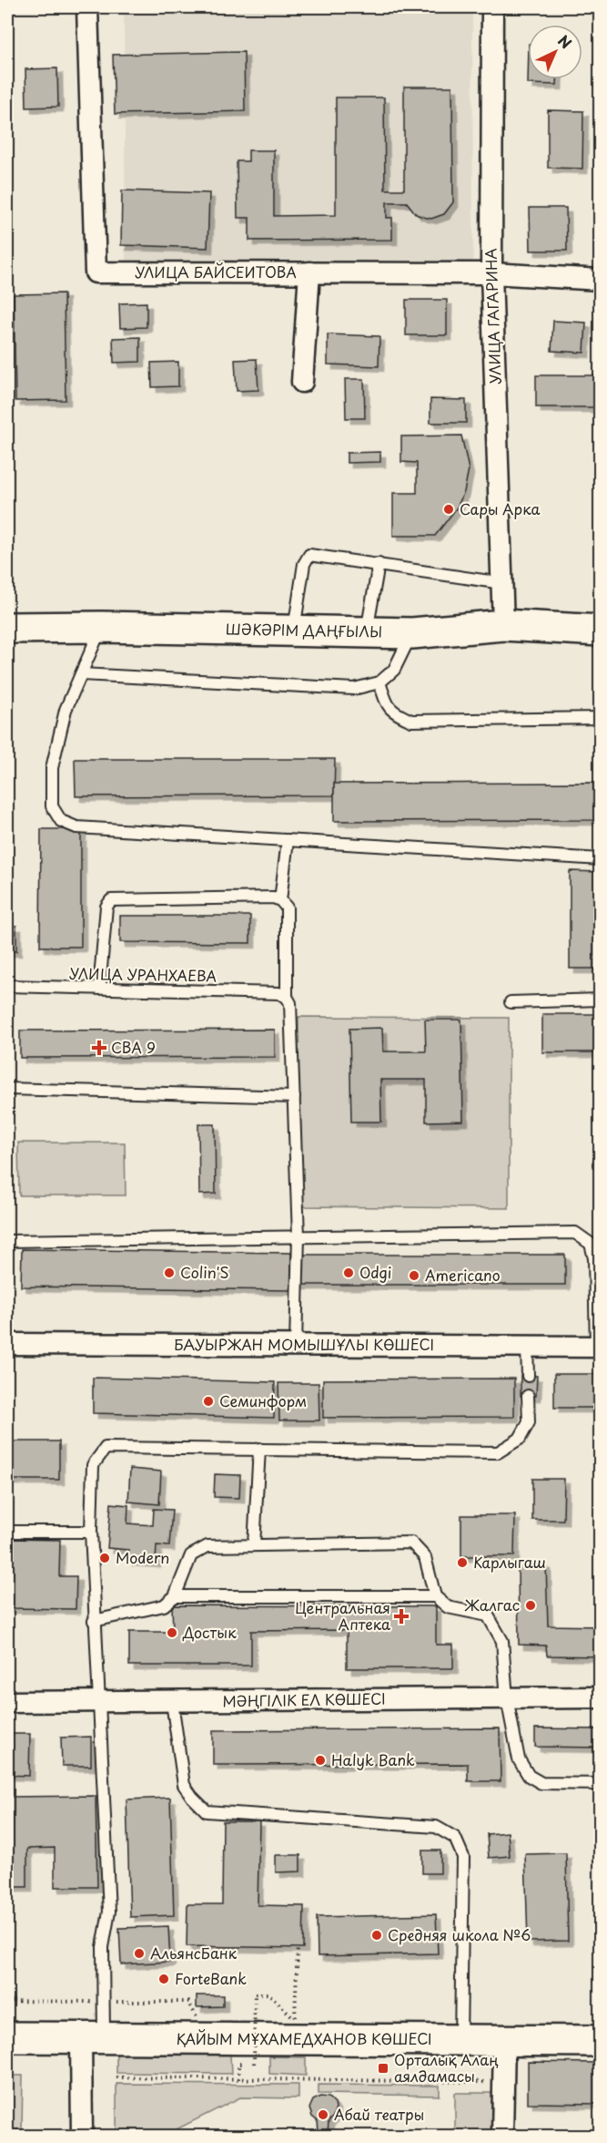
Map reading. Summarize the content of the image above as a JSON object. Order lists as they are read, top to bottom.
{
  "streets": {
    "main road": ["ШӘКӘРІМ ДАҢҒЫЛЫ", "ҚАЙЫМ МҰХАМЕДХАНОВ КӨШЕСІ"],
    "street": [
      "УЛИЦА БАЙСЕИТОВА",
      "УЛИЦА ГАГАРИНА",
      "БАУЫРЖАН МОМЫШҰЛЫ КӨШЕСІ",
      "МӘҢГІЛІК ЕЛ КӨШЕСІ"
    ],
    "lane": ["УЛИЦА УРАНХАЕВА"]
  },
  "crossings": [
    ["УЛИЦА БАЙСЕИТОВА", "УЛИЦА ГАГАРИНА"],
    ["УЛИЦА ГАГАРИНА", "ШӘКӘРІМ ДАҢҒЫЛЫ"]
  ],
  "places": {
    "other": [
      "Сары Арка",
      "Colin'S",
      "Odgi",
      "Americano",
      "Семинформ",
      "Modern",
      "Карлыгаш",
      "Жалгас",
      "Достык",
      "Halyk Bank",
      "Средняя школа №6",
      "АльянсБанк",
      "ForteBank",
      "Абай театры"
    ],
    "health": ["СВА 9", "Центральная Аптека"],
    "transit": ["Орталық Алаң аялдамасы"]
  },
  "north": "top right"
}
